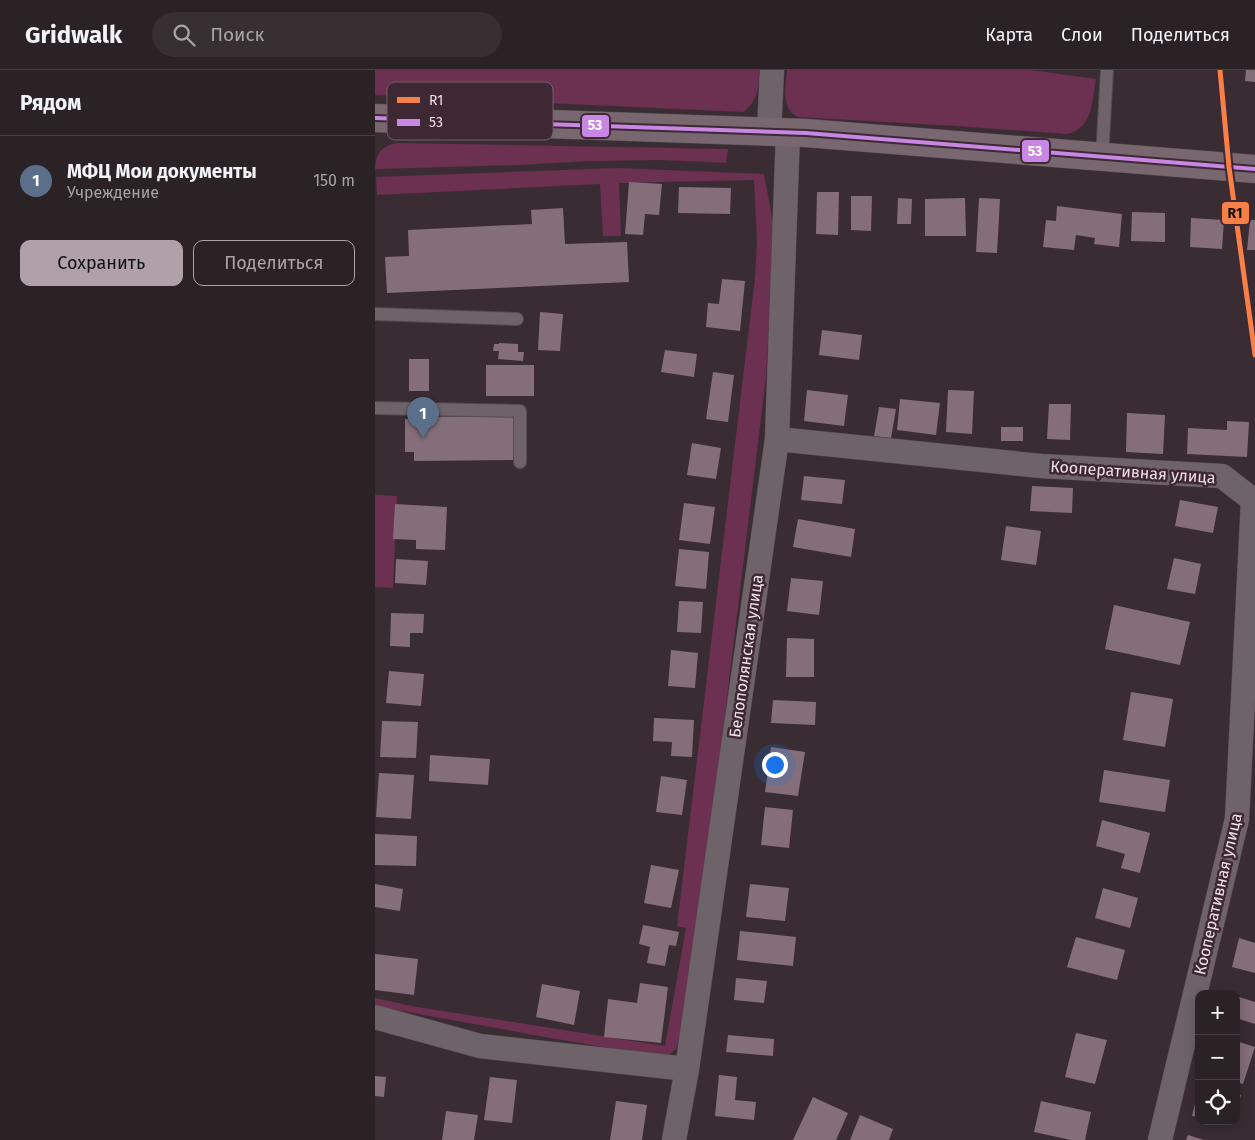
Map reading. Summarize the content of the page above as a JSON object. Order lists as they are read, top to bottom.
{
  "streets": {
    "street": ["Кооперативная улица", "Белополянская улица"]
  },
  "crossings": [
    ["Кооперативная улица", "Белополянская улица"]
  ],
  "lines": ["transit line R1", "transit line 53"],
  "legend": ["R1", "53"],
  "page": {
    "header": "Gridwalk",
    "search": "Поиск",
    "nav": ["Карта", "Слои", "Поделиться"],
    "heading": "Рядом",
    "list": [
      {
        "mark": "1",
        "name": "МФЦ Мои документы",
        "note": "Учреждение",
        "value": "150 m"
      }
    ],
    "buttons": ["Сохранить", "Поделиться"],
    "pins": "1",
    "map_buttons": ["+", "−"]
  }
}
